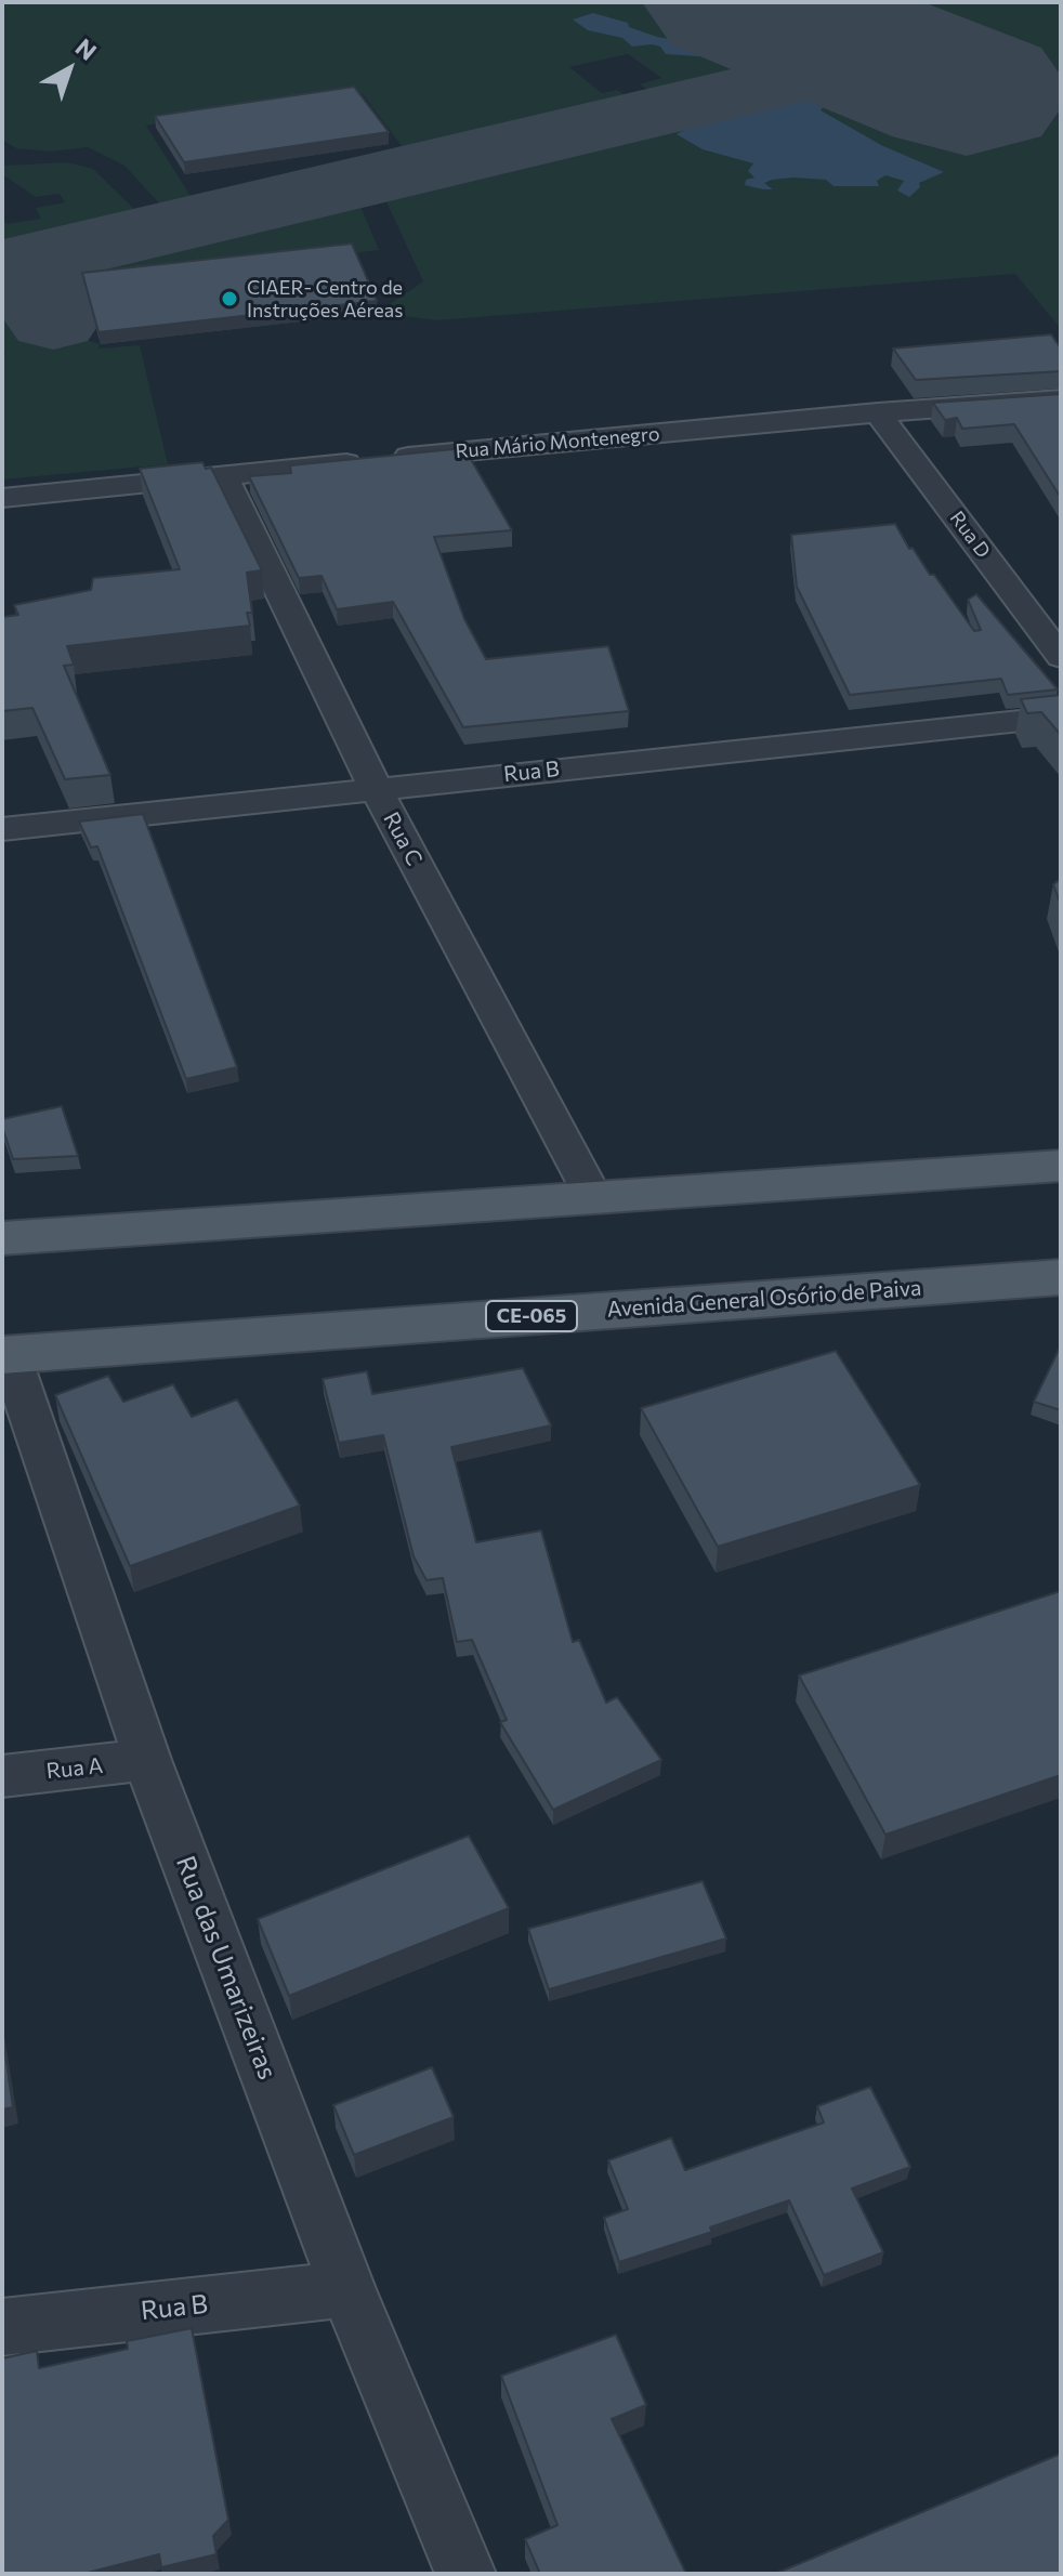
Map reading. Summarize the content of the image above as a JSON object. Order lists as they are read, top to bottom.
{
  "streets": {
    "main road": ["Avenida General Osório de Paiva", "CE-065"],
    "street": [
      "Rua Mário Montenegro",
      "Rua D",
      "Rua B",
      "Rua C",
      "Rua A",
      "Rua das Umarizeiras"
    ]
  },
  "crossings": [
    ["Rua Mário Montenegro", "Rua D"],
    ["Rua Mário Montenegro", "Rua C"],
    ["Rua B", "Rua C"],
    ["Rua B", "Rua das Umarizeiras"],
    ["Avenida General Osório de Paiva", "Rua das Umarizeiras"],
    ["Rua A", "Rua das Umarizeiras"]
  ],
  "places": ["CIAER- Centro de Instruções Aéreas"],
  "north": "top right"
}
